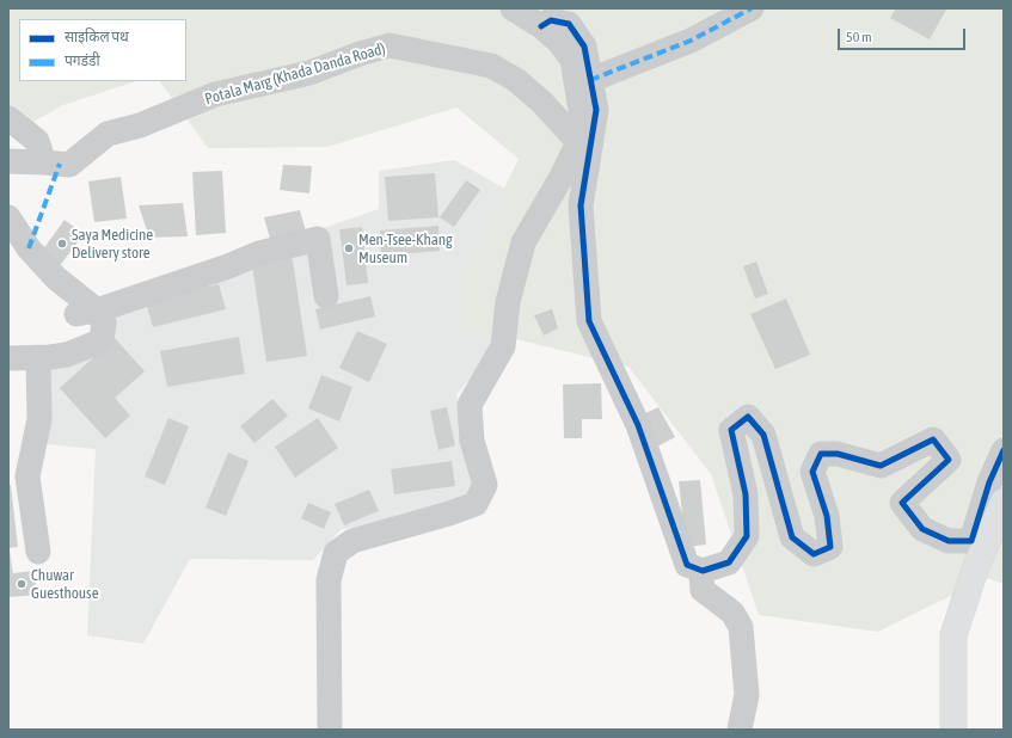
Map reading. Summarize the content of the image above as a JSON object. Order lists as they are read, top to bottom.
{
  "streets": {
    "street": ["Potala Marg (Khada Danda Road)"]
  },
  "places": ["Saya Medicine Delivery store", "Men-Tsee-Khang Museum", "Chuwar Guesthouse"],
  "legend": ["साइकिल पथ", "पगडंडी"],
  "scale_bar": "50 m"
}
